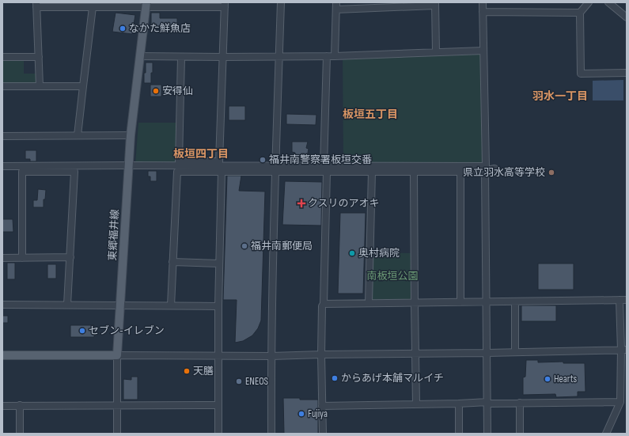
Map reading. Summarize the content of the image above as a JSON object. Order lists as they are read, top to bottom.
{
  "streets": {
    "main road": ["東郷福井線"]
  },
  "districts": ["羽水一丁目", "板垣五丁目", "板垣四丁目"],
  "parks": ["南板垣公園"],
  "places": {
    "other": [
      "なかた鮮魚店",
      "安得仙",
      "福井南警察署板垣交番",
      "県立羽水高等学校",
      "福井南郵便局",
      "奥村病院",
      "セブン-イレブン",
      "天膳",
      "からあげ本舗マルイチ",
      "Hearts",
      "ENEOS",
      "Fujiya"
    ],
    "health": ["クスリのアオキ"]
  }
}
